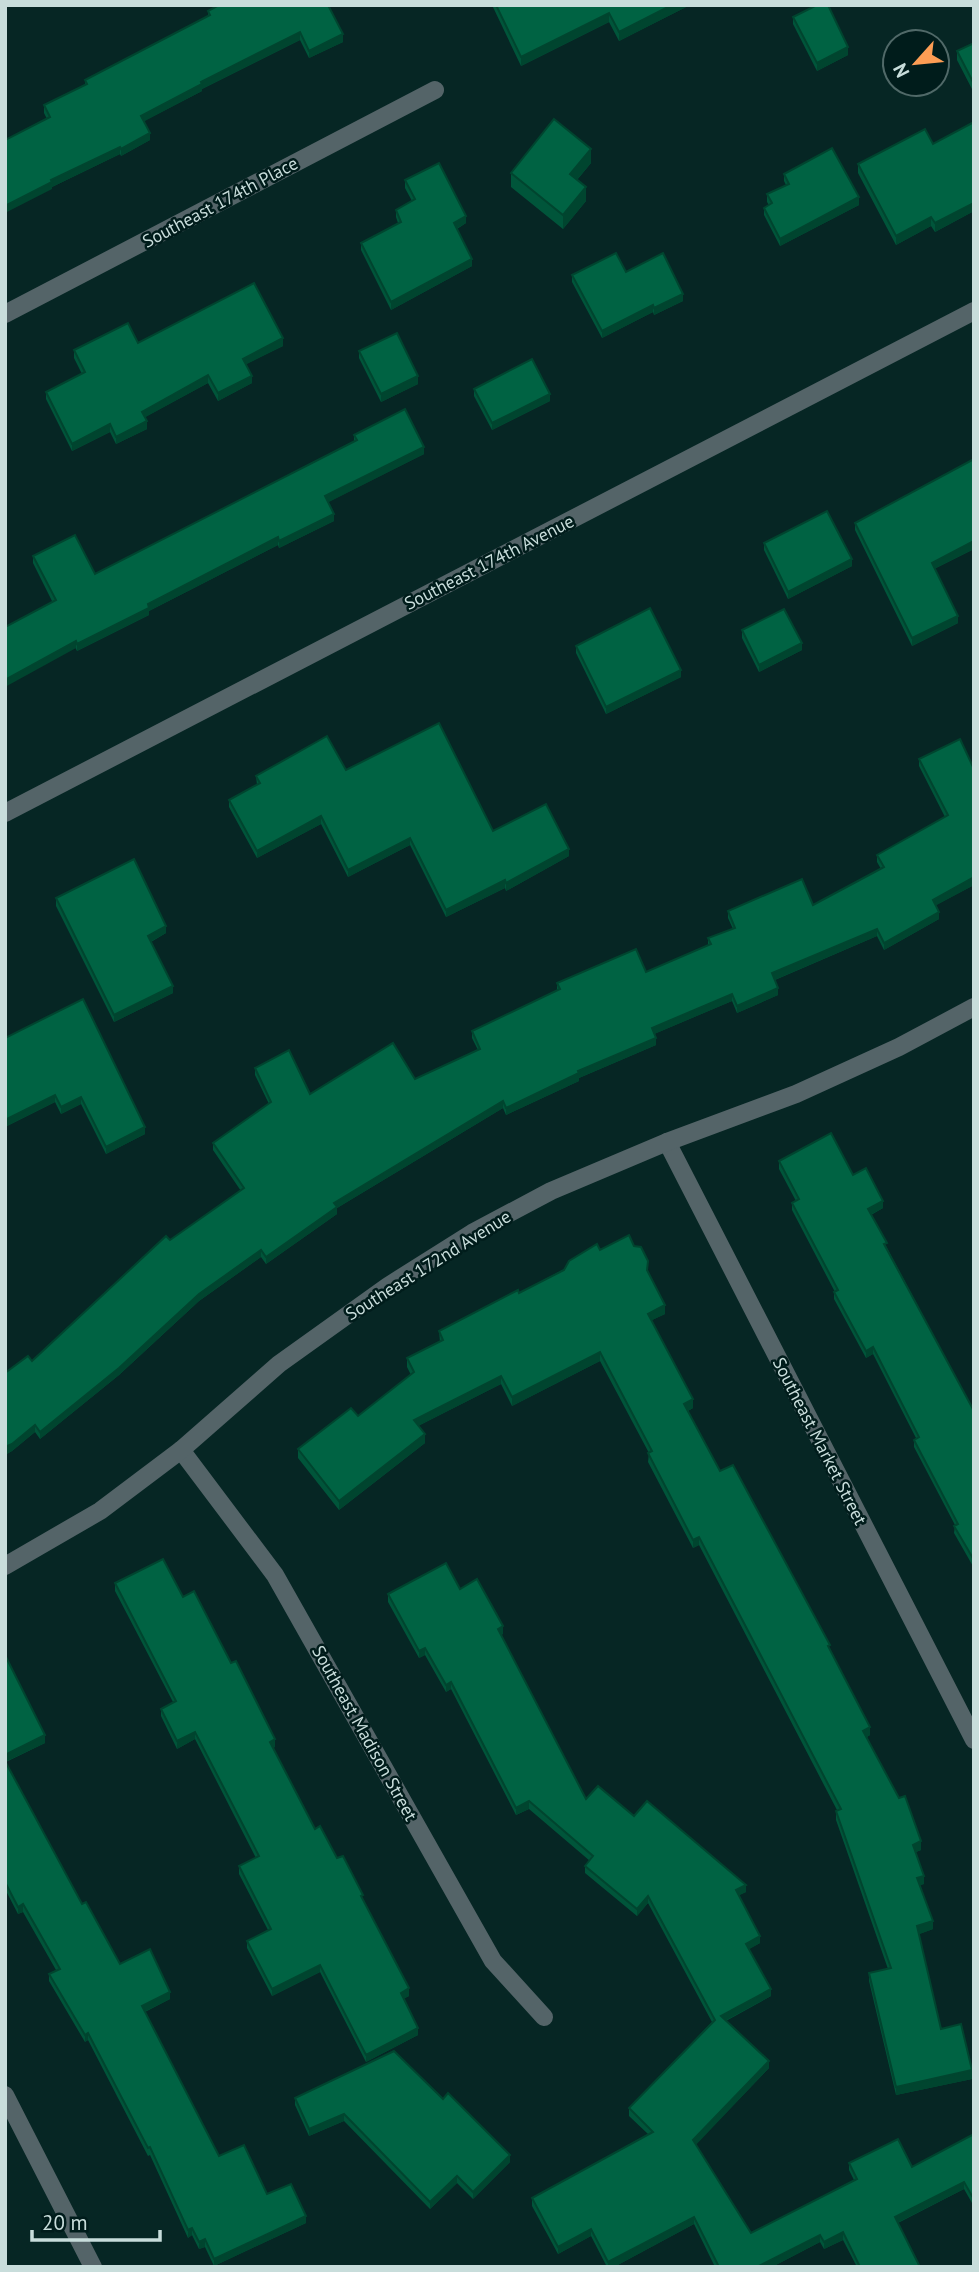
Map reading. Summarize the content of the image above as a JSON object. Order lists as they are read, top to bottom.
{
  "streets": {
    "street": [
      "Southeast 174th Place",
      "Southeast 174th Avenue",
      "Southeast 172nd Avenue",
      "Southeast Market Street",
      "Southeast Madison Street"
    ]
  },
  "crossings": [
    ["Southeast 172nd Avenue", "Southeast Market Street"],
    ["Southeast 172nd Avenue", "Southeast Madison Street"]
  ],
  "scale_bar": "20 m",
  "north": "bottom left"
}
